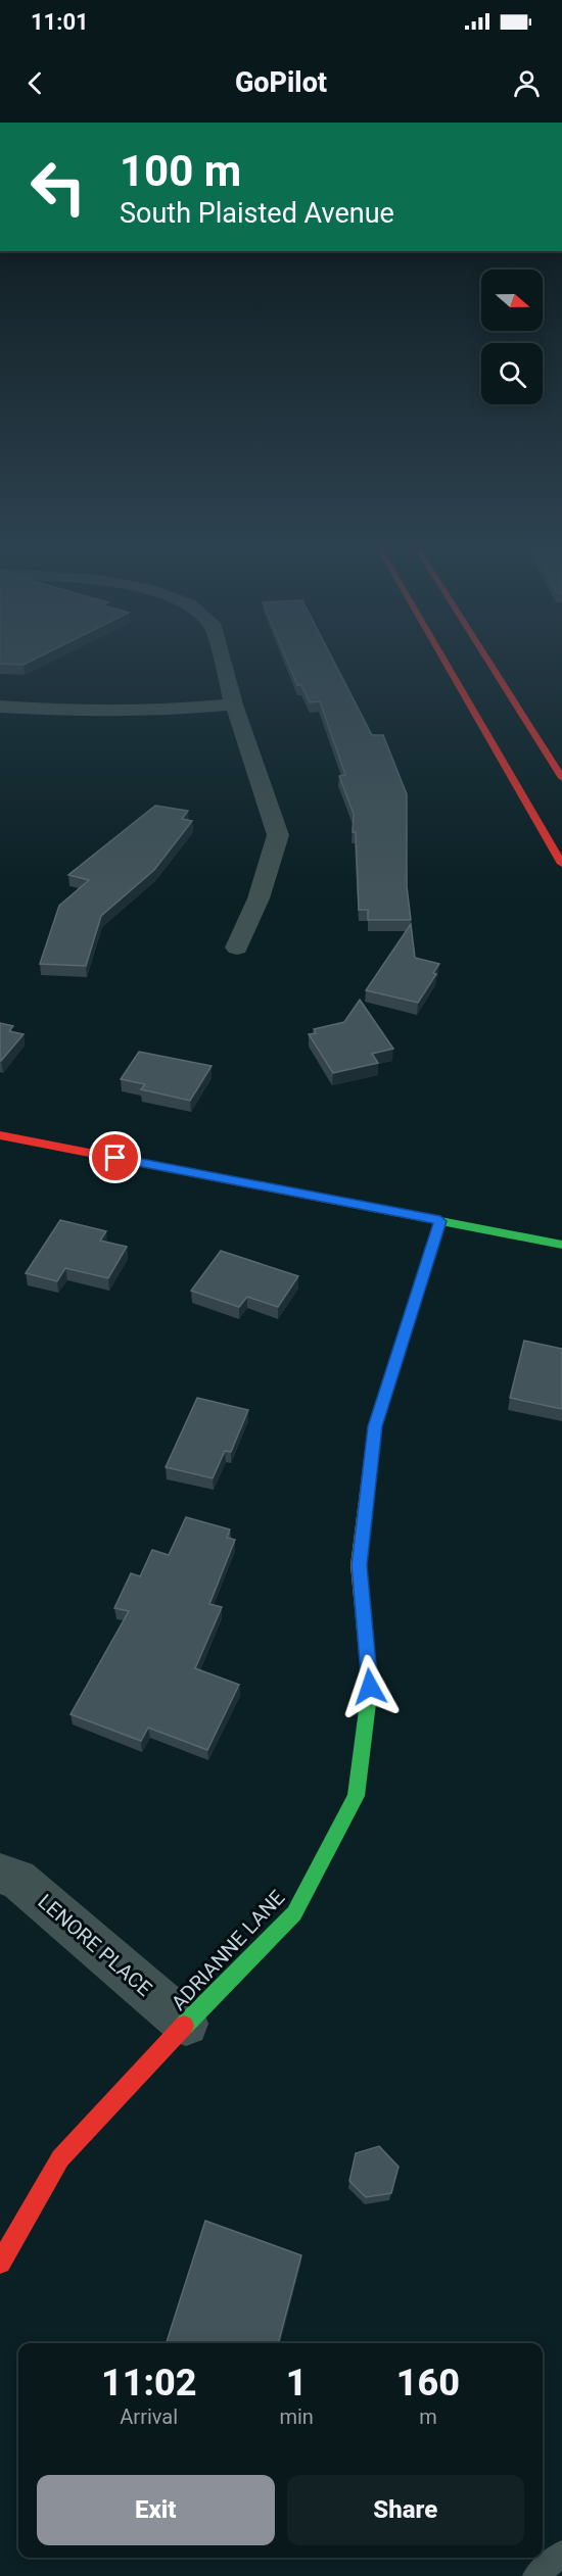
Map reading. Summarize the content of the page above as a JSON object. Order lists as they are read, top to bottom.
{
  "streets": {
    "main road": ["ADRIANNE LANE"],
    "street": ["LENORE PLACE"]
  },
  "crossings": [
    ["LENORE PLACE", "ADRIANNE LANE"]
  ],
  "north": "right",
  "page": {
    "status": "11:01",
    "header": "GoPilot",
    "turn": ["100 m", "South Plaisted Avenue"],
    "eta": [
      "11:02",
      "Arrival",
      "1",
      "min",
      "160",
      "m"
    ],
    "buttons": ["Exit", "Share"]
  }
}
